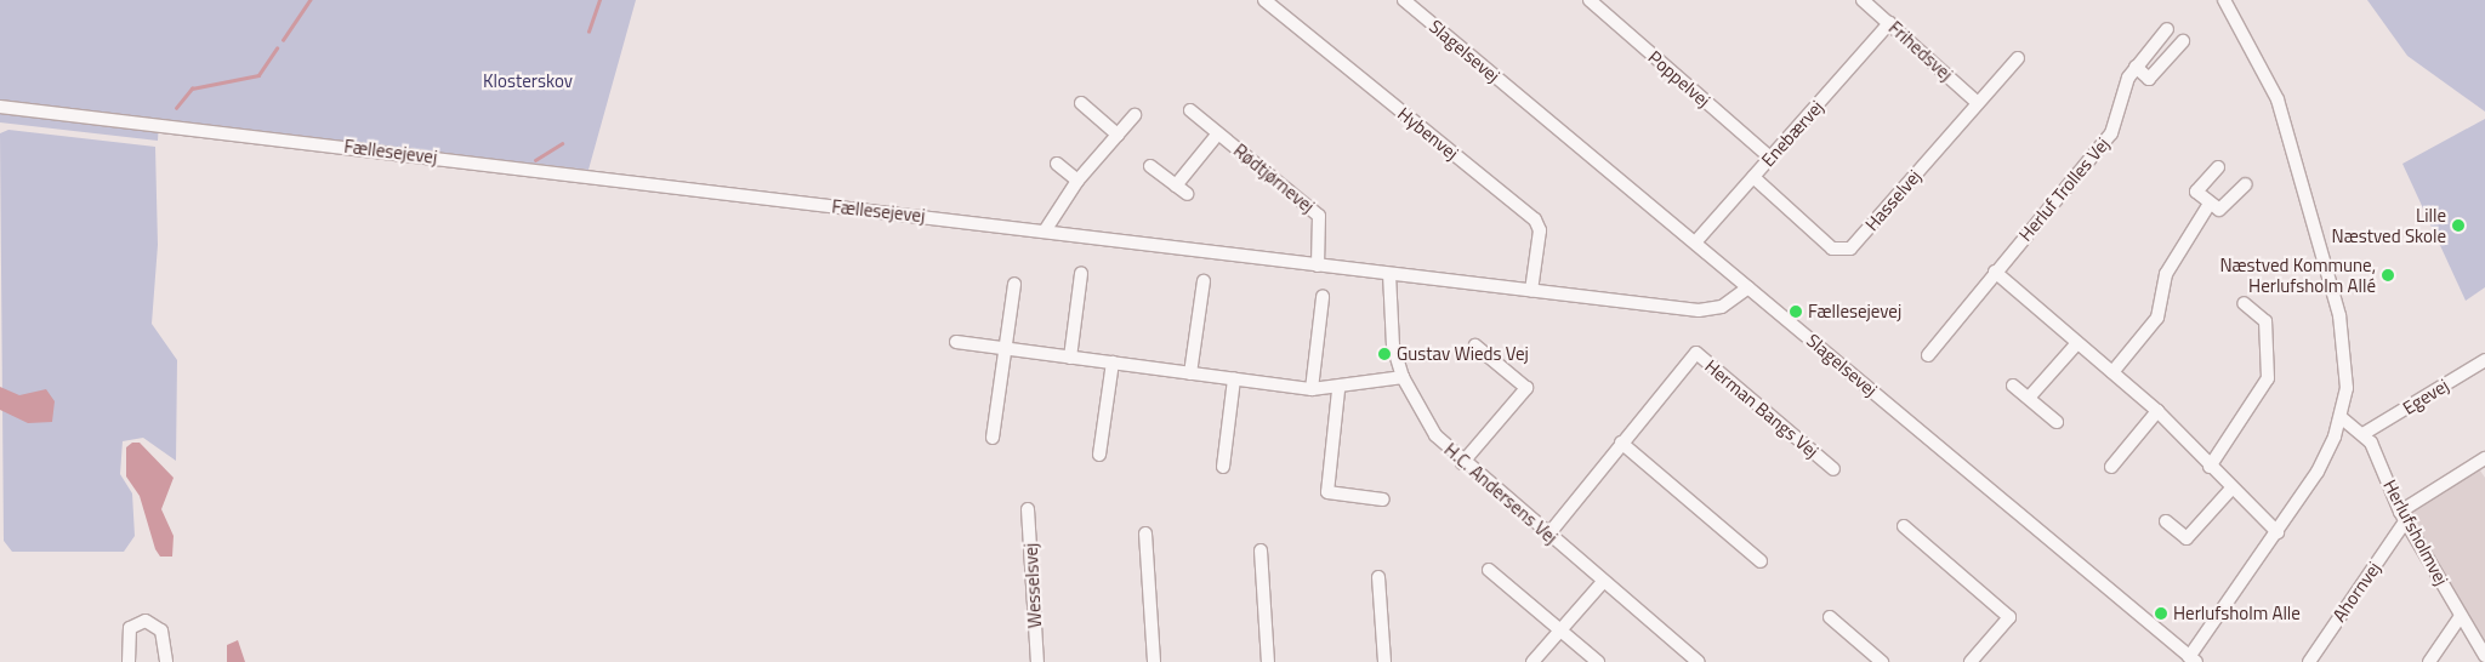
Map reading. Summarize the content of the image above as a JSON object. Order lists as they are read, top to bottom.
{
  "streets": {
    "street": [
      "Slagelsevej",
      "Frihedsvej",
      "Poppelvej",
      "Hybenvej",
      "Enebærvej",
      "Fællesejevej",
      "Rødtjørnevej",
      "Herluf Trolles Vej",
      "Hasselvej",
      "Egevej",
      "Herman Bangs Vej",
      "H.C. Andersens Vej",
      "Herlufsholmvej",
      "Wesselsvej",
      "Ahornvej"
    ]
  },
  "crossings": [
    ["Slagelsevej", "Enebærvej"],
    ["Slagelsevej", "Fællesejevej"],
    ["Frihedsvej", "Enebærvej"],
    ["Frihedsvej", "Hasselvej"],
    ["Poppelvej", "Enebærvej"],
    ["Hybenvej", "Fællesejevej"],
    ["Enebærvej", "Hasselvej"],
    ["Fællesejevej", "Rødtjørnevej"],
    ["Fællesejevej", "H.C. Andersens Vej"],
    ["Egevej", "Herlufsholmvej"],
    ["Herman Bangs Vej", "H.C. Andersens Vej"],
    ["Herlufsholmvej", "Ahornvej"]
  ],
  "parks": ["Klosterskov"],
  "places": [
    "Lille Næstved Skole",
    "Næstved Kommune, Herlufsholm Allé",
    "Fællesejevej",
    "Gustav Wieds Vej",
    "Herlufsholm Alle"
  ]
}
